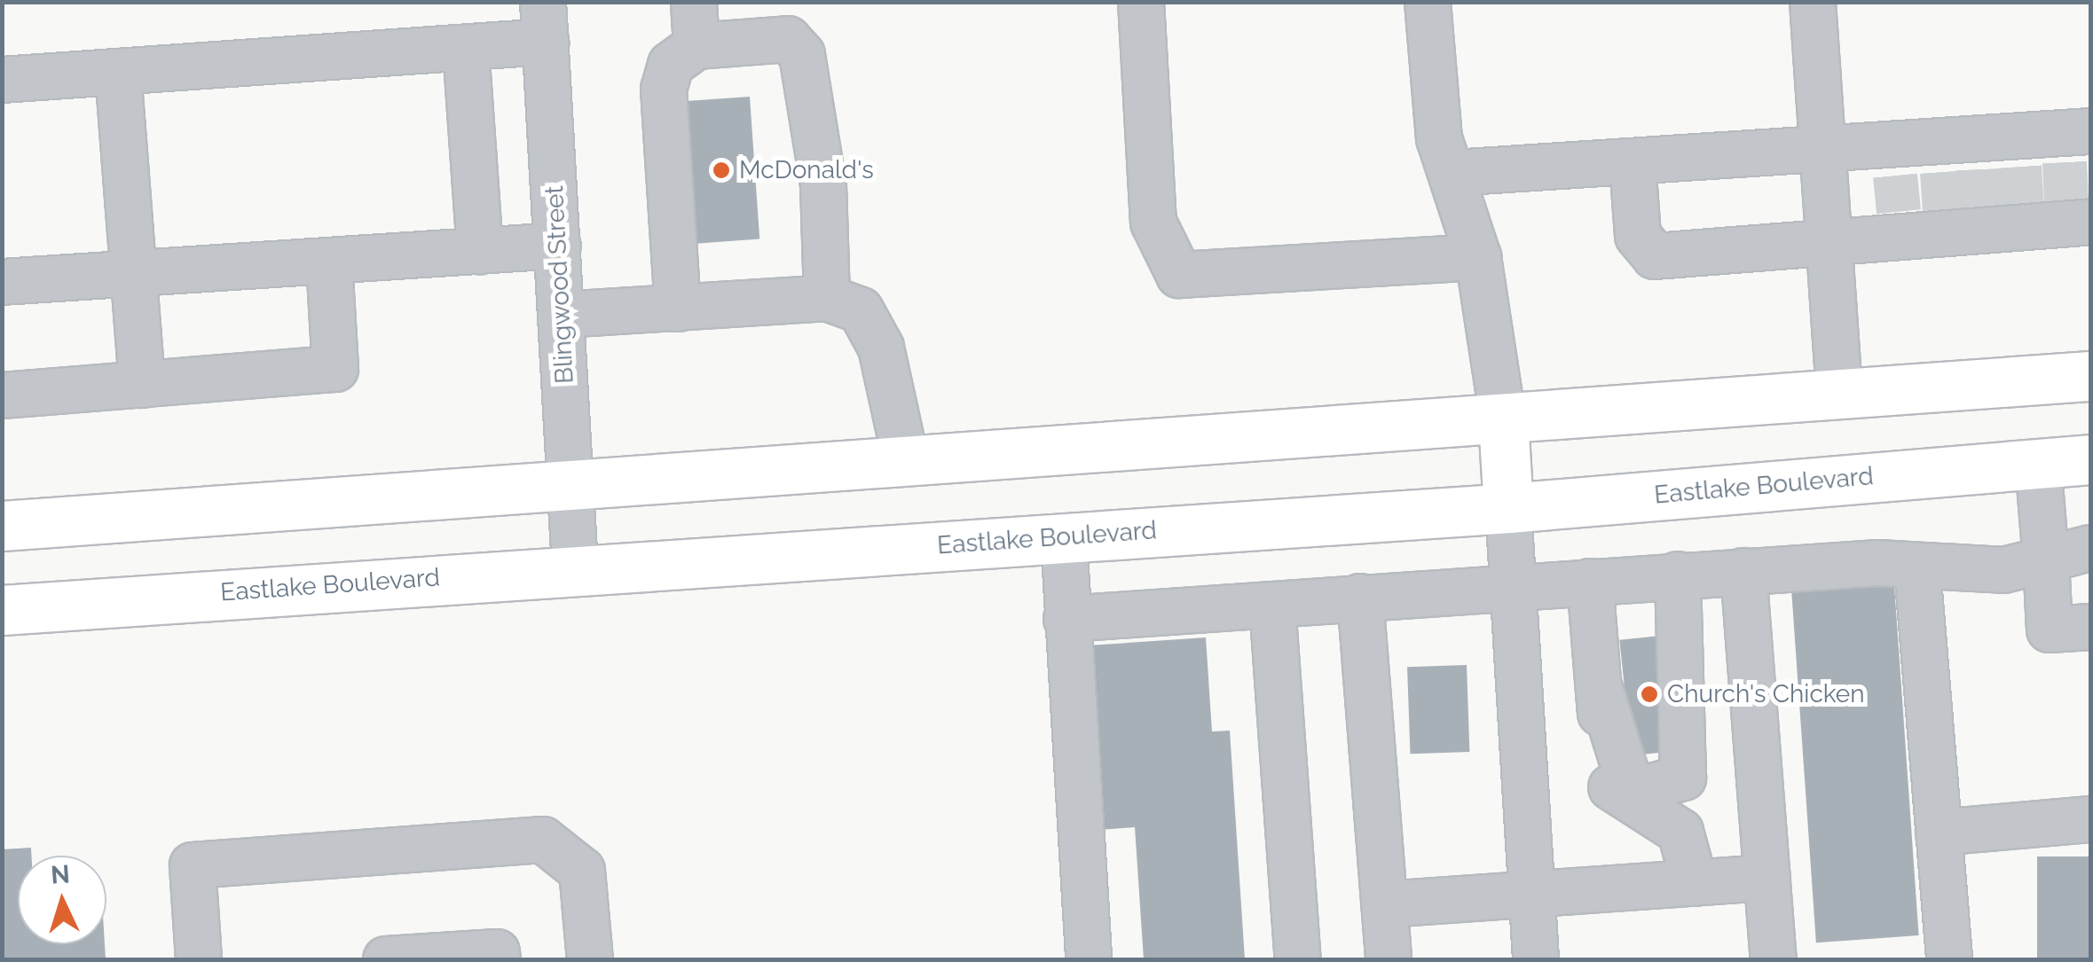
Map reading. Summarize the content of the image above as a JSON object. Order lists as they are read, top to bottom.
{
  "streets": {
    "main road": ["Eastlake Boulevard"],
    "street": ["Blingwood Street"]
  },
  "crossings": [
    ["Blingwood Street", "Eastlake Boulevard"]
  ],
  "places": ["McDonald's", "Church's Chicken"],
  "north": "top"
}
